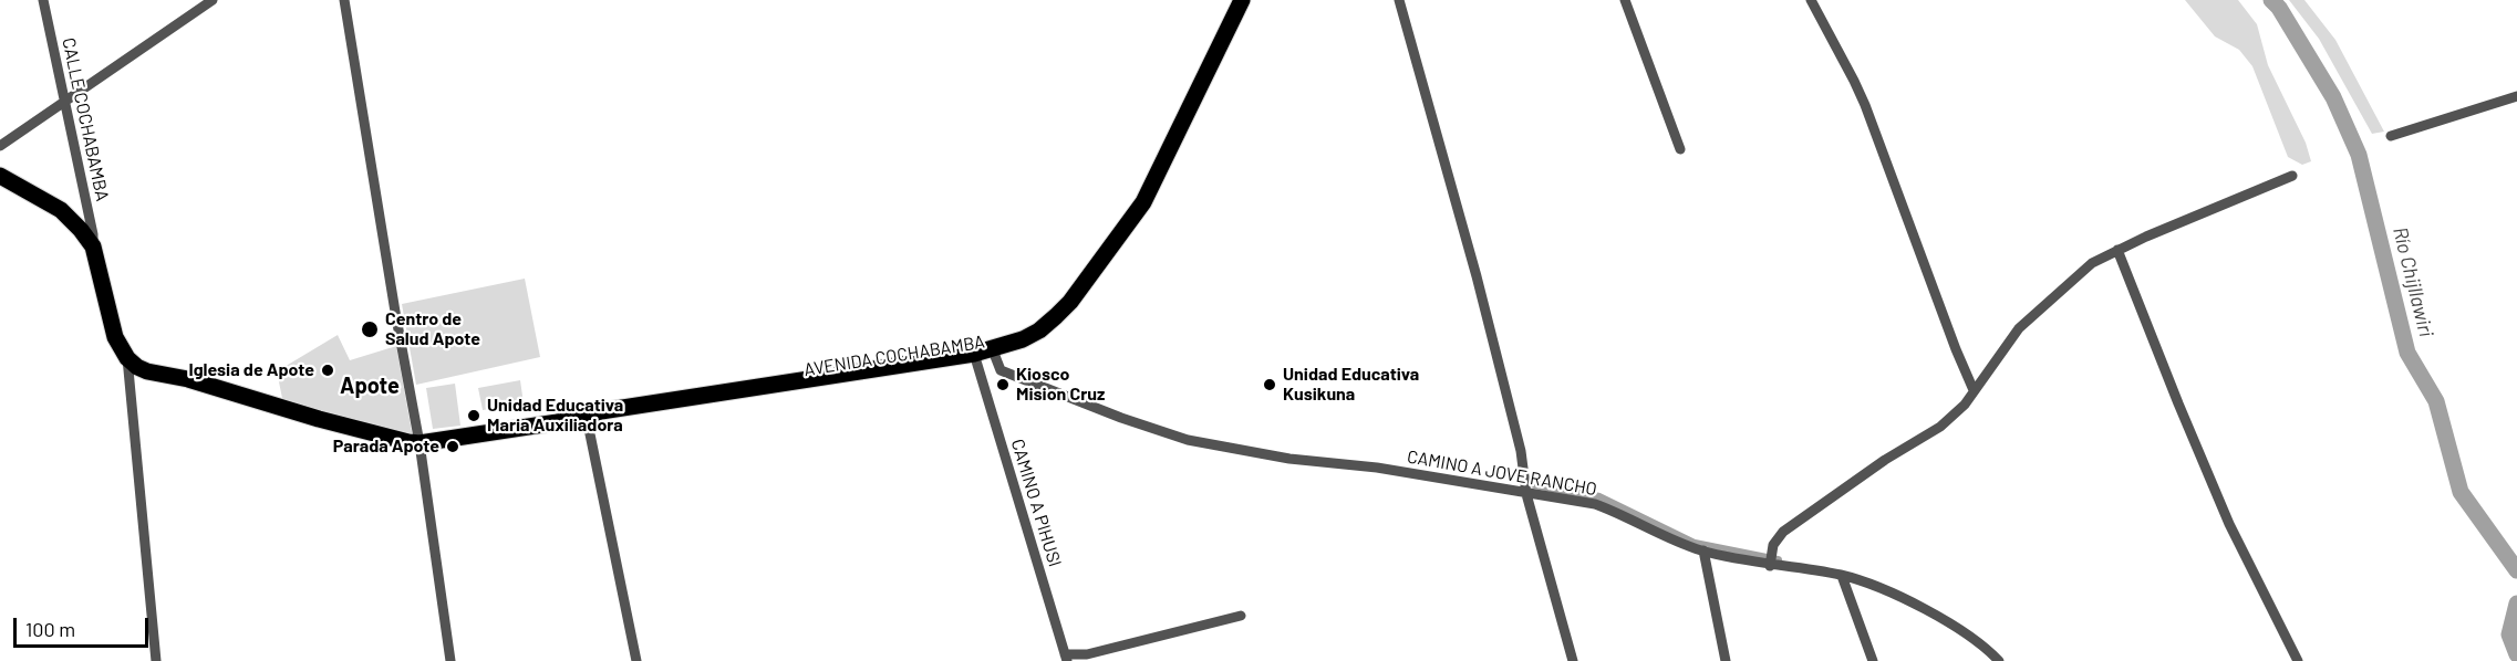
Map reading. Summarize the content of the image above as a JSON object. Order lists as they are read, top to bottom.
{
  "streets": {
    "main road": ["AVENIDA COCHABAMBA"],
    "street": ["CALLE COCHABAMBA", "CAMINO A JOVE RANCHO", "CAMINO A PIHUSI"]
  },
  "crossings": [
    ["AVENIDA COCHABAMBA", "CAMINO A JOVE RANCHO"],
    ["AVENIDA COCHABAMBA", "CAMINO A PIHUSI"]
  ],
  "districts": ["Apote"],
  "water": ["Río Chijllawiri"],
  "places": [
    "Centro de Salud Apote",
    "Iglesia de Apote",
    "Kiosco Mision Cruz",
    "Unidad Educativa Kusikuna",
    "Unidad Educativa Maria Auxiliadora",
    "Parada Apote"
  ],
  "scale_bar": "100 m"
}
